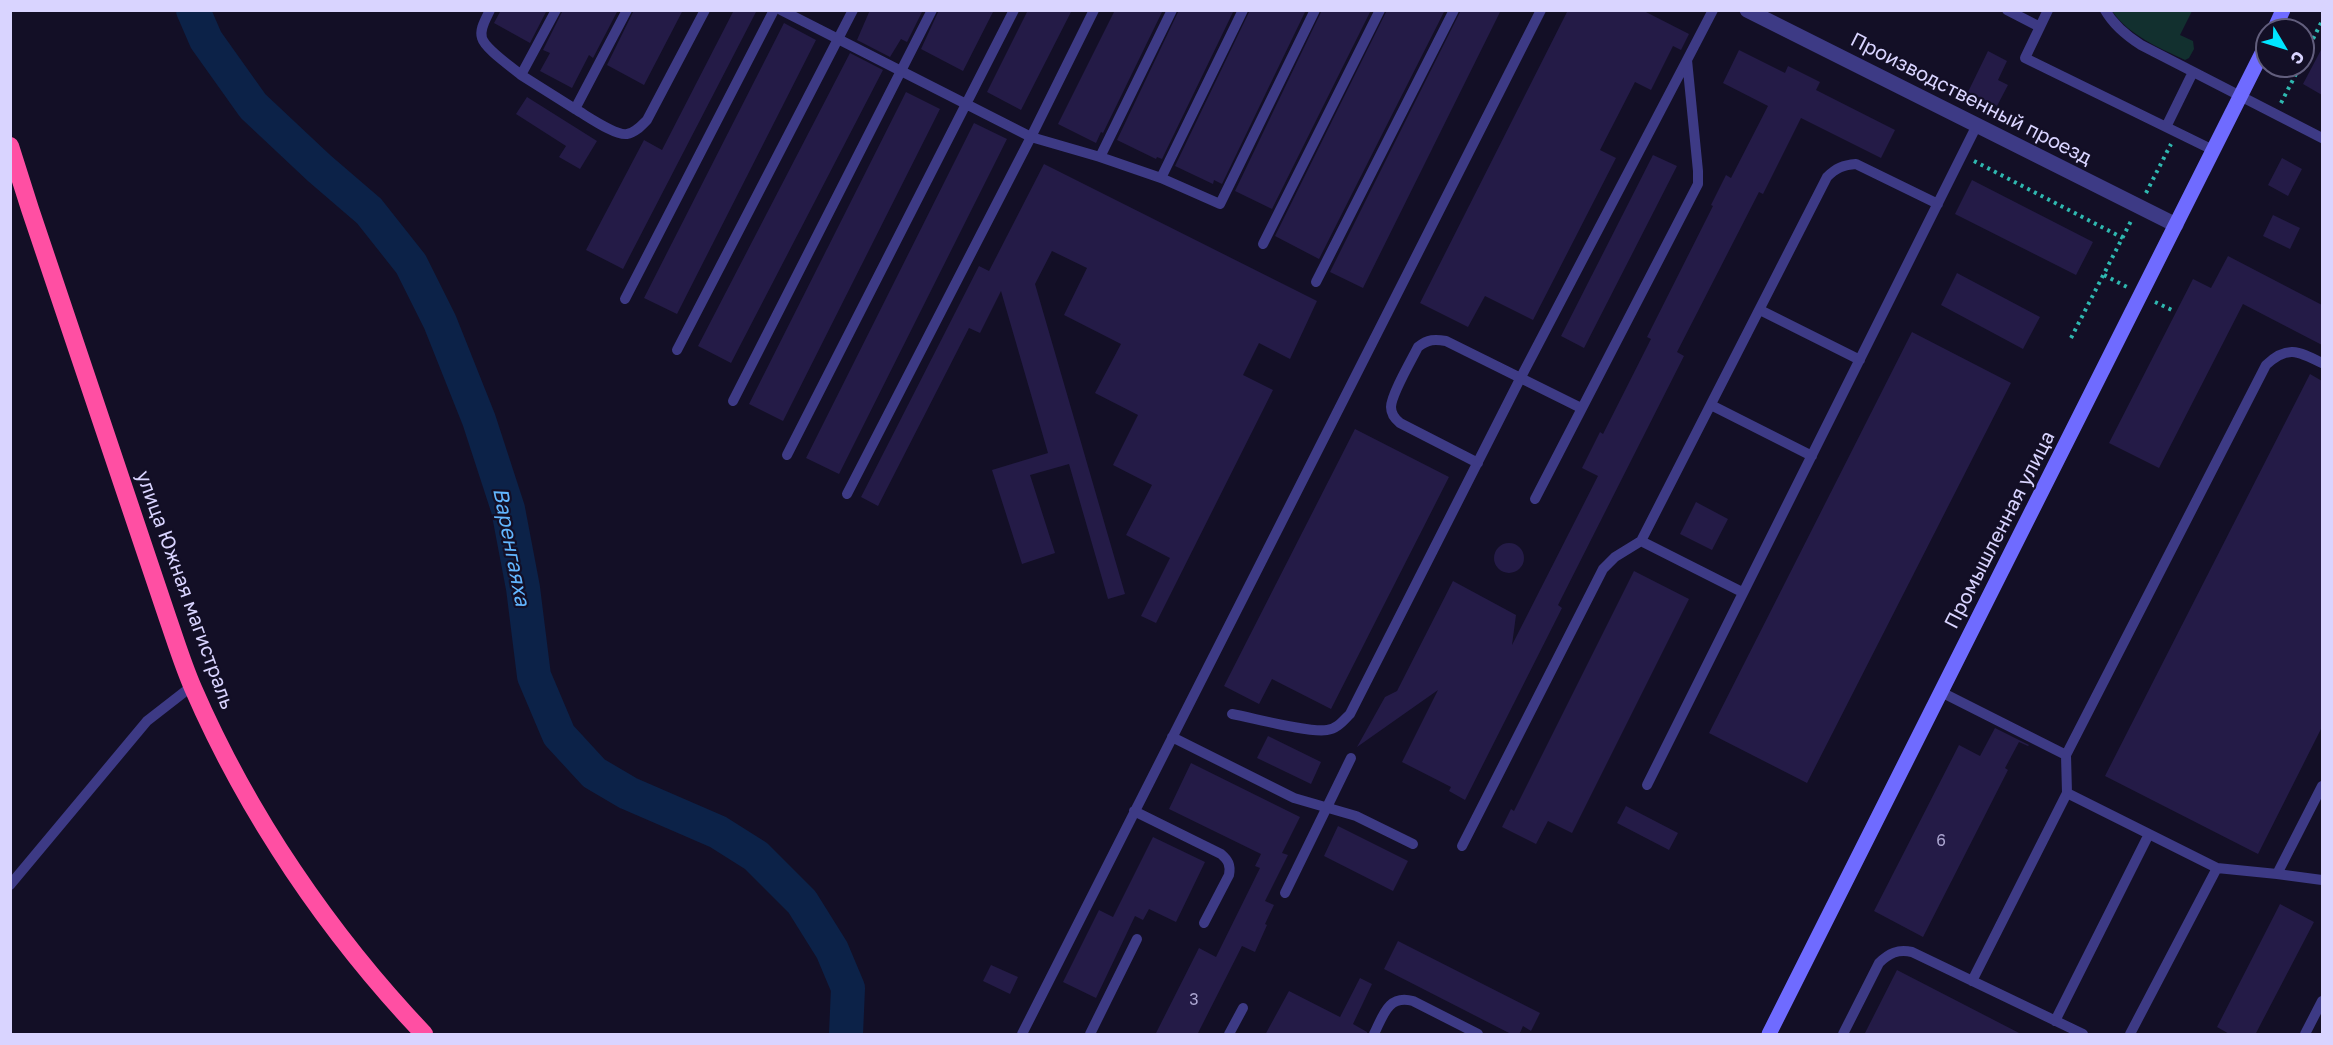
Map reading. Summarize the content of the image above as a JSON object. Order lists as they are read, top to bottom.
{
  "streets": {
    "highway": ["улица Южная магистраль"],
    "main road": ["Промышленная улица"],
    "street": ["Производственный проезд"]
  },
  "crossings": [
    ["Производственный проезд", "Промышленная улица"]
  ],
  "water": ["Варенгаяха"],
  "house_numbers": ["6", "3"],
  "north": "bottom right"
}
